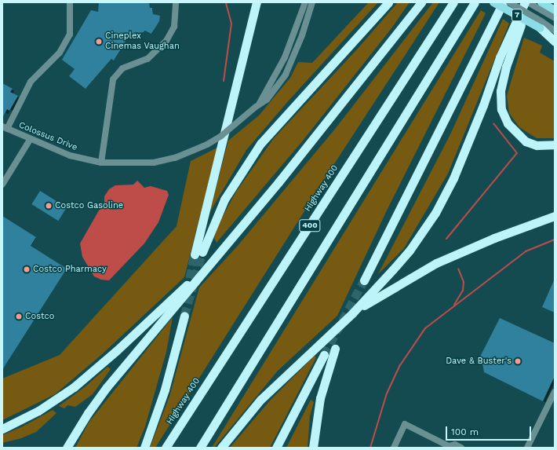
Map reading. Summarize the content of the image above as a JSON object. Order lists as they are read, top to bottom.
{
  "streets": {
    "highway": ["Highway 400", "400"],
    "main road": ["7"],
    "street": ["Colossus Drive"]
  },
  "places": [
    "Cineplex Cinemas Vaughan",
    "Costco Gasoline",
    "Costco Pharmacy",
    "Costco",
    "Dave & Buster's"
  ],
  "scale_bar": "100 m"
}
